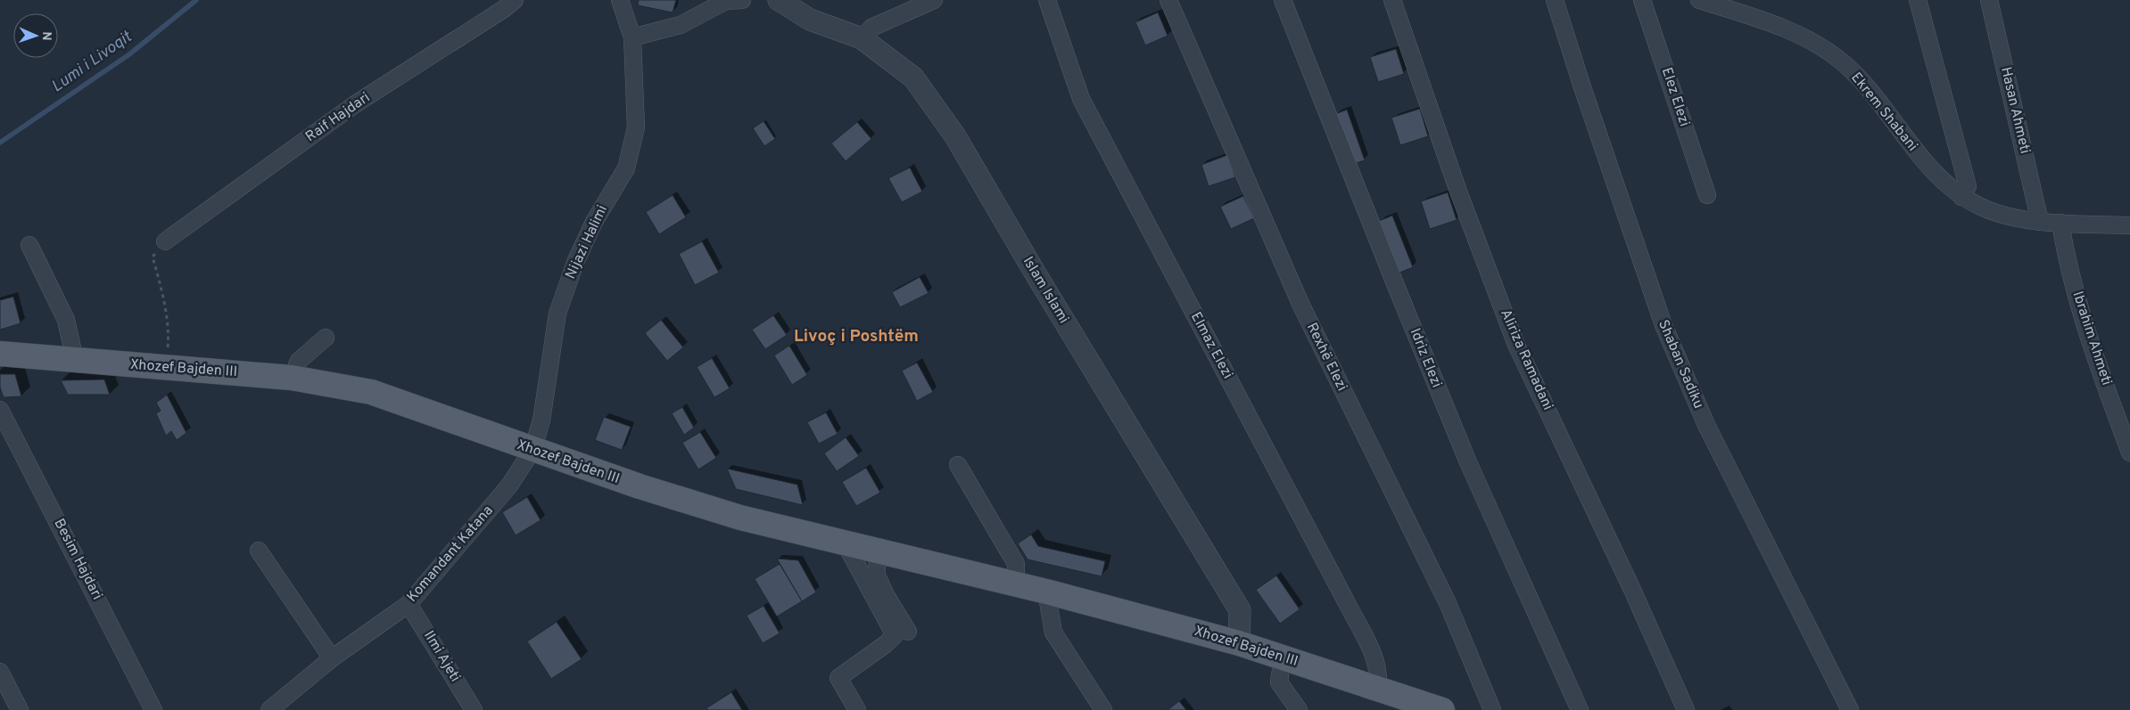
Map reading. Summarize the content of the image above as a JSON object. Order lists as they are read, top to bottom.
{
  "streets": {
    "main road": ["Xhozef Bajden III"],
    "street": [
      "Elez Elezi",
      "Hasan Ahmeti",
      "Ekrem Shabani",
      "Raif Hajdari",
      "Nijazi Halimi",
      "Islam Islami",
      "Ibrahim Ahmeti",
      "Elmaz Elezi",
      "Rexhë Elezi",
      "Idriz Elezi",
      "Aliriza Ramadani",
      "Shaban Sadiku",
      "Komandant Katana",
      "Besim Hajdari",
      "Ilmi Ajeti"
    ]
  },
  "crossings": [
    ["Hasan Ahmeti", "Ekrem Shabani"],
    ["Ekrem Shabani", "Ibrahim Ahmeti"],
    ["Nijazi Halimi", "Xhozef Bajden III"],
    ["Nijazi Halimi", "Komandant Katana"],
    ["Islam Islami", "Xhozef Bajden III"],
    ["Elmaz Elezi", "Xhozef Bajden III"],
    ["Xhozef Bajden III", "Komandant Katana"],
    ["Komandant Katana", "Ilmi Ajeti"]
  ],
  "districts": ["Livoç i Poshtëm"],
  "water": ["Lumi i Livoqit"],
  "north": "right"
}
